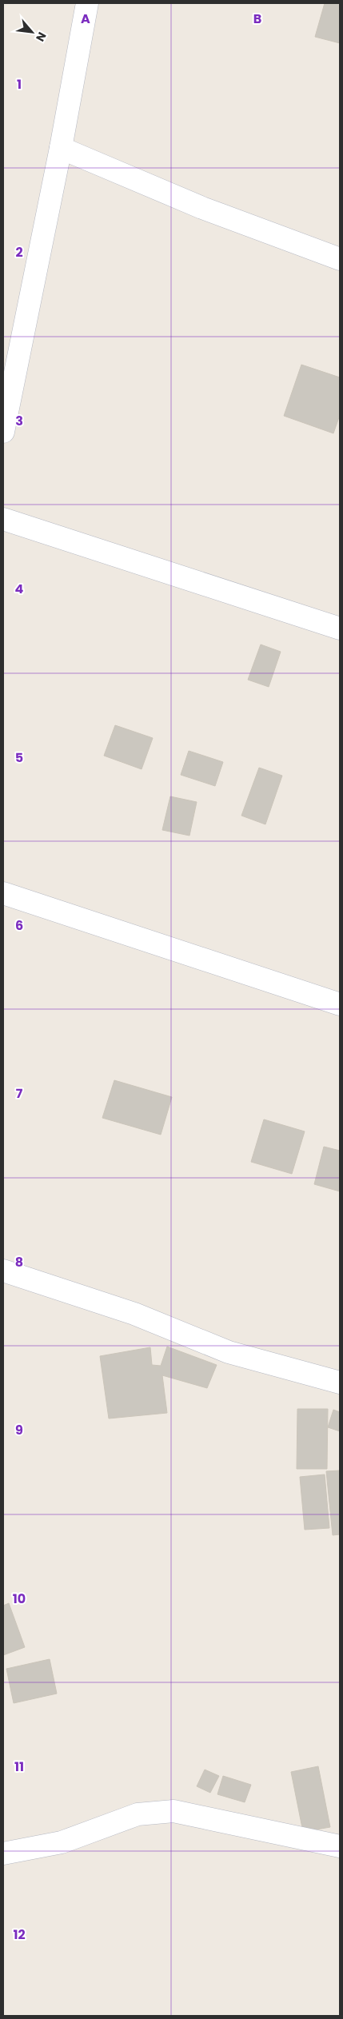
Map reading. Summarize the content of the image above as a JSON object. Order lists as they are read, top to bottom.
{
  "north": "bottom right",
  "grid": {
    "columns": ["A", "B"],
    "rows": [
      "1",
      "2",
      "3",
      "4",
      "5",
      "6",
      "7",
      "8",
      "9",
      "10",
      "11",
      "12"
    ]
  }
}
